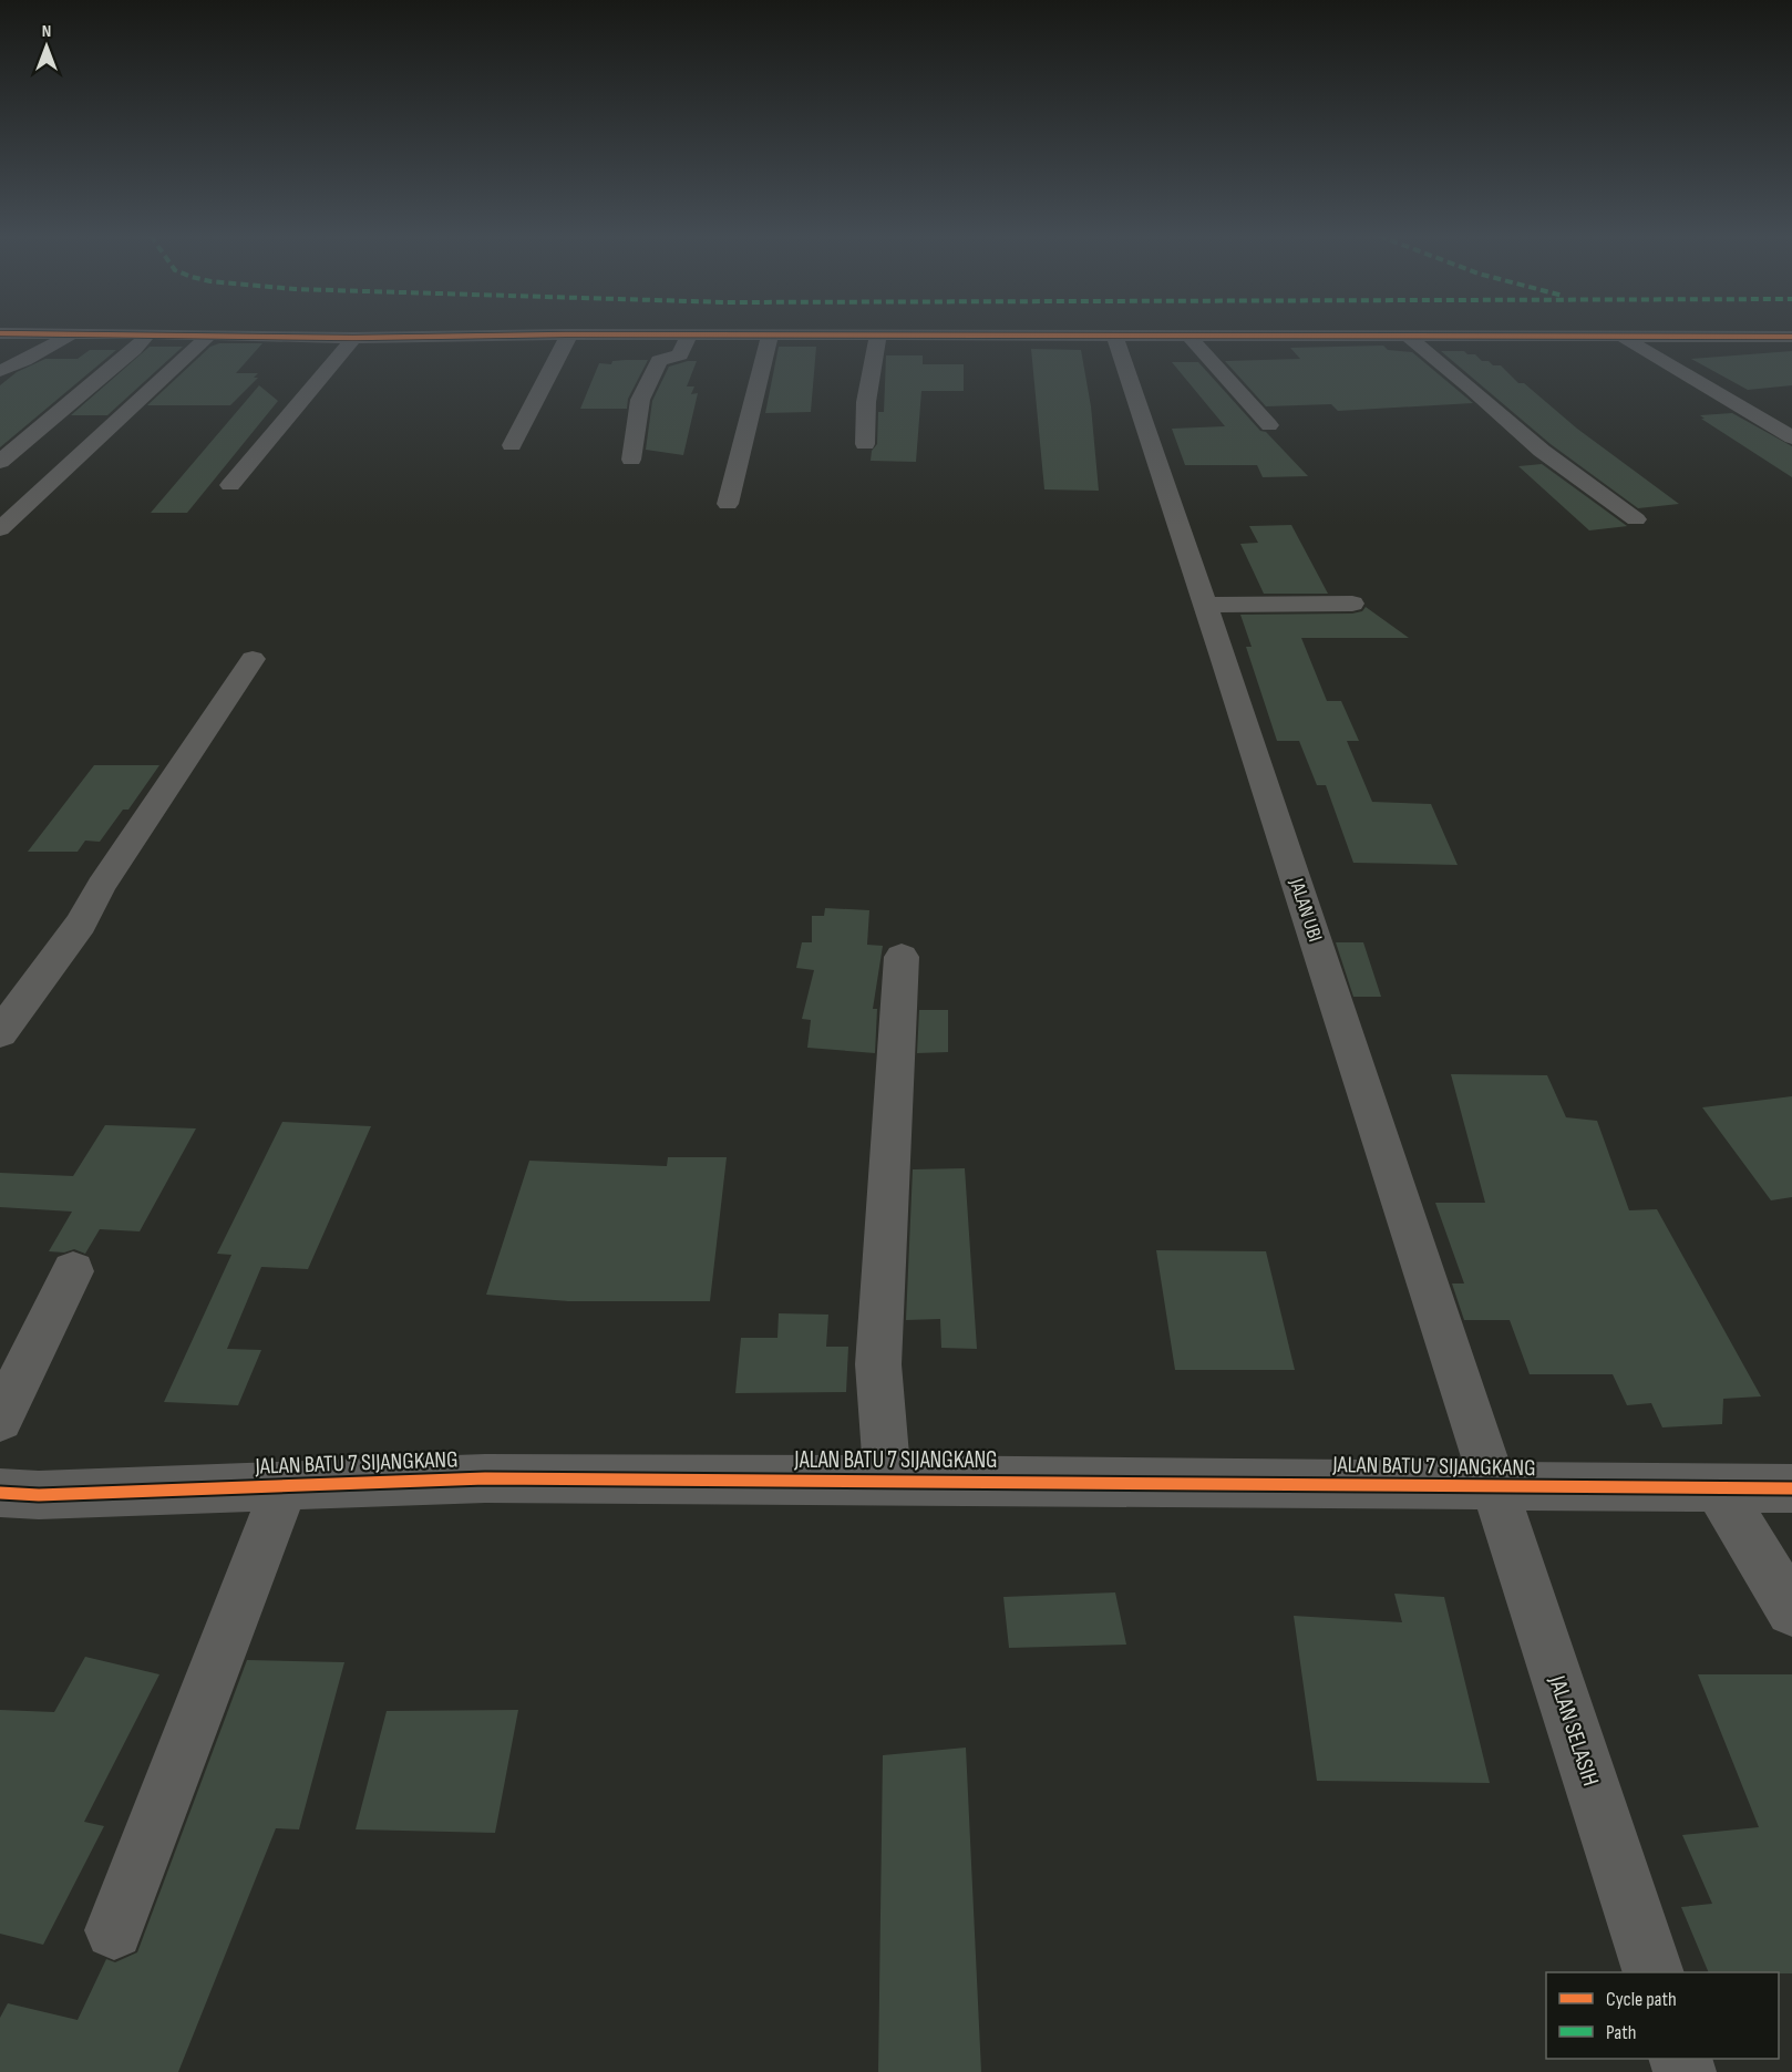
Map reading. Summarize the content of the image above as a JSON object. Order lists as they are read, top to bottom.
{
  "streets": {
    "street": ["JALAN UBI", "JALAN BATU 7 SIJANGKANG", "JALAN SELASIH"]
  },
  "crossings": [
    ["JALAN UBI", "JALAN BATU 7 SIJANGKANG"],
    ["JALAN UBI", "JALAN SELASIH"],
    ["JALAN BATU 7 SIJANGKANG", "JALAN SELASIH"]
  ],
  "legend": ["Cycle path", "Path"],
  "north": "top"
}
